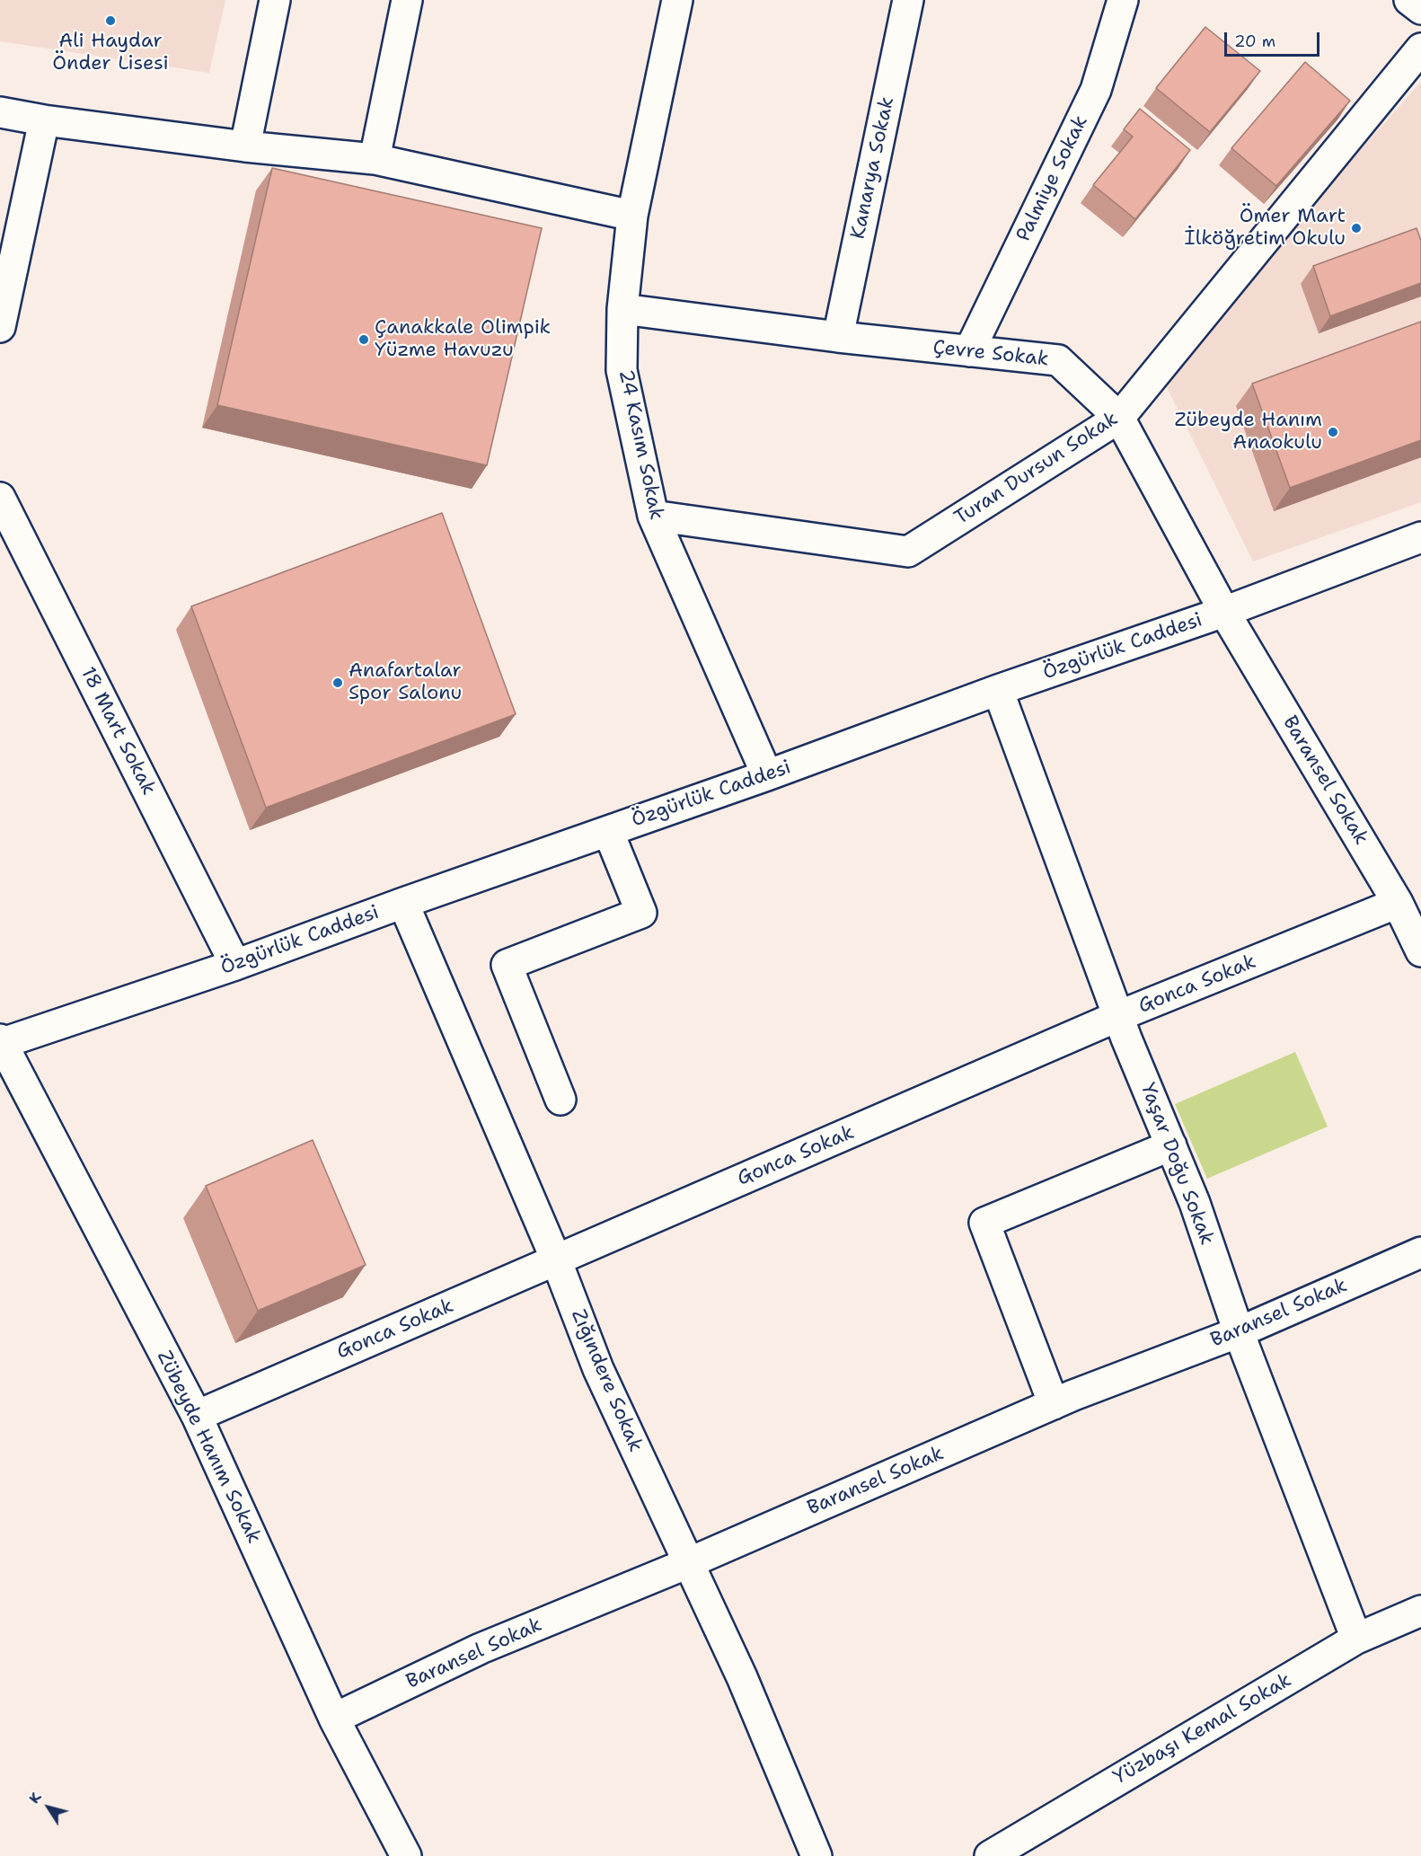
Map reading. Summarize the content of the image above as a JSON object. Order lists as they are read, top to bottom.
{
  "streets": {
    "street": [
      "Kanarya Sokak",
      "Palmiye Sokak",
      "Çevre Sokak",
      "24 Kasım Sokak",
      "Turan Dursun Sokak",
      "Özgürlük Caddesi",
      "18 Mart Sokak",
      "Baransel Sokak",
      "Gonca Sokak",
      "Yaşar Doğu Sokak",
      "Zığındere Sokak",
      "Zübeyde Hanım Sokak",
      "Yüzbaşı Kemal Sokak"
    ]
  },
  "crossings": [
    ["Kanarya Sokak", "Çevre Sokak"],
    ["Palmiye Sokak", "Çevre Sokak"],
    ["Çevre Sokak", "24 Kasım Sokak"],
    ["Çevre Sokak", "Turan Dursun Sokak"],
    ["Çevre Sokak", "Özgürlük Caddesi"],
    ["Çevre Sokak", "Baransel Sokak"],
    ["24 Kasım Sokak", "Turan Dursun Sokak"],
    ["24 Kasım Sokak", "Özgürlük Caddesi"],
    ["Özgürlük Caddesi", "18 Mart Sokak"],
    ["Özgürlük Caddesi", "Baransel Sokak"],
    ["Özgürlük Caddesi", "Yaşar Doğu Sokak"],
    ["Özgürlük Caddesi", "Zığındere Sokak"],
    ["Özgürlük Caddesi", "Zübeyde Hanım Sokak"],
    ["Baransel Sokak", "Gonca Sokak"],
    ["Baransel Sokak", "Yaşar Doğu Sokak"],
    ["Baransel Sokak", "Zığındere Sokak"],
    ["Baransel Sokak", "Zübeyde Hanım Sokak"],
    ["Gonca Sokak", "Yaşar Doğu Sokak"],
    ["Gonca Sokak", "Zığındere Sokak"],
    ["Gonca Sokak", "Zübeyde Hanım Sokak"],
    ["Yaşar Doğu Sokak", "Yüzbaşı Kemal Sokak"]
  ],
  "places": [
    "Ali Haydar Önder Lisesi",
    "Ömer Mart İlköğretim Okulu",
    "Çanakkale Olimpik Yüzme Havuzu",
    "Zübeyde Hanım Anaokulu",
    "Anafartalar Spor Salonu"
  ],
  "scale_bar": "20 m",
  "north": "top left"
}
